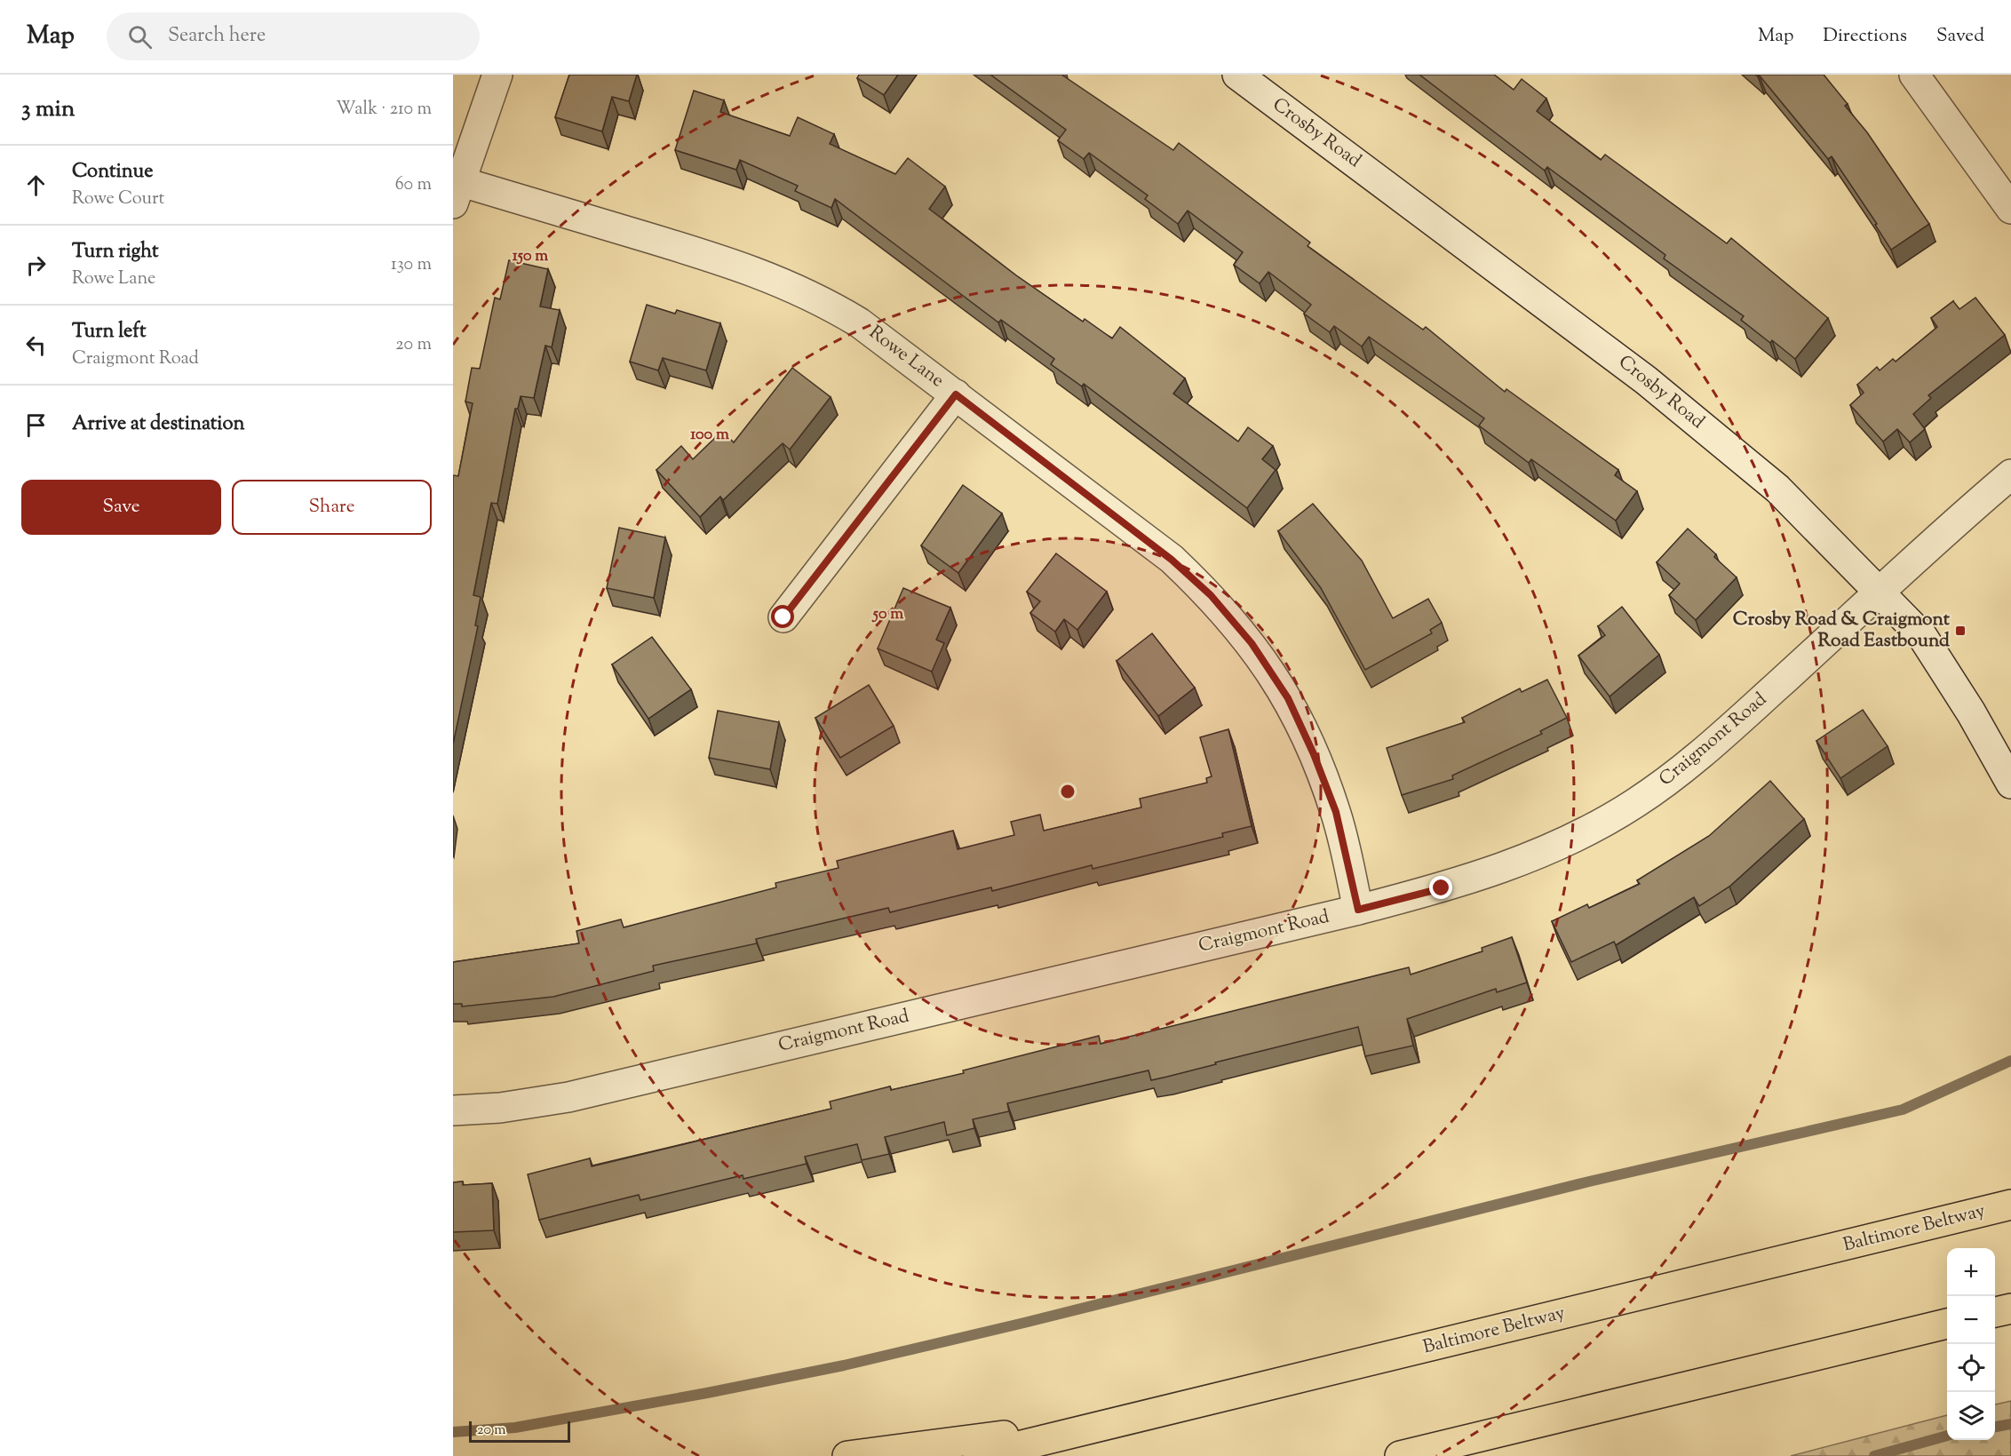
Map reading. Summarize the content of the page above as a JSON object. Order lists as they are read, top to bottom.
{
  "streets": {
    "highway": ["Baltimore Beltway"],
    "street": ["Crosby Road", "Rowe Lane", "Craigmont Road"]
  },
  "crossings": [
    ["Crosby Road", "Craigmont Road"],
    ["Rowe Lane", "Craigmont Road"]
  ],
  "places": {
    "transit": ["Crosby Road & Craigmont Road Eastbound"]
  },
  "scale_bar": "20 m",
  "page": {
    "header": "Map",
    "search": "Search here",
    "nav": ["Map", "Directions", "Saved"],
    "heading": ["3 min", "Walk · 210 m"],
    "list": [
      ["Continue", "Rowe Court", "60 m"],
      ["Turn right", "Rowe Lane", "130 m"],
      ["Turn left", "Craigmont Road", "20 m"],
      "Arrive at destination"
    ],
    "buttons": ["Save", "Share"],
    "map_buttons": ["+", "−"],
    "scale": "20 m"
  },
  "rings": ["150 m", "100 m", "50 m"]
}
